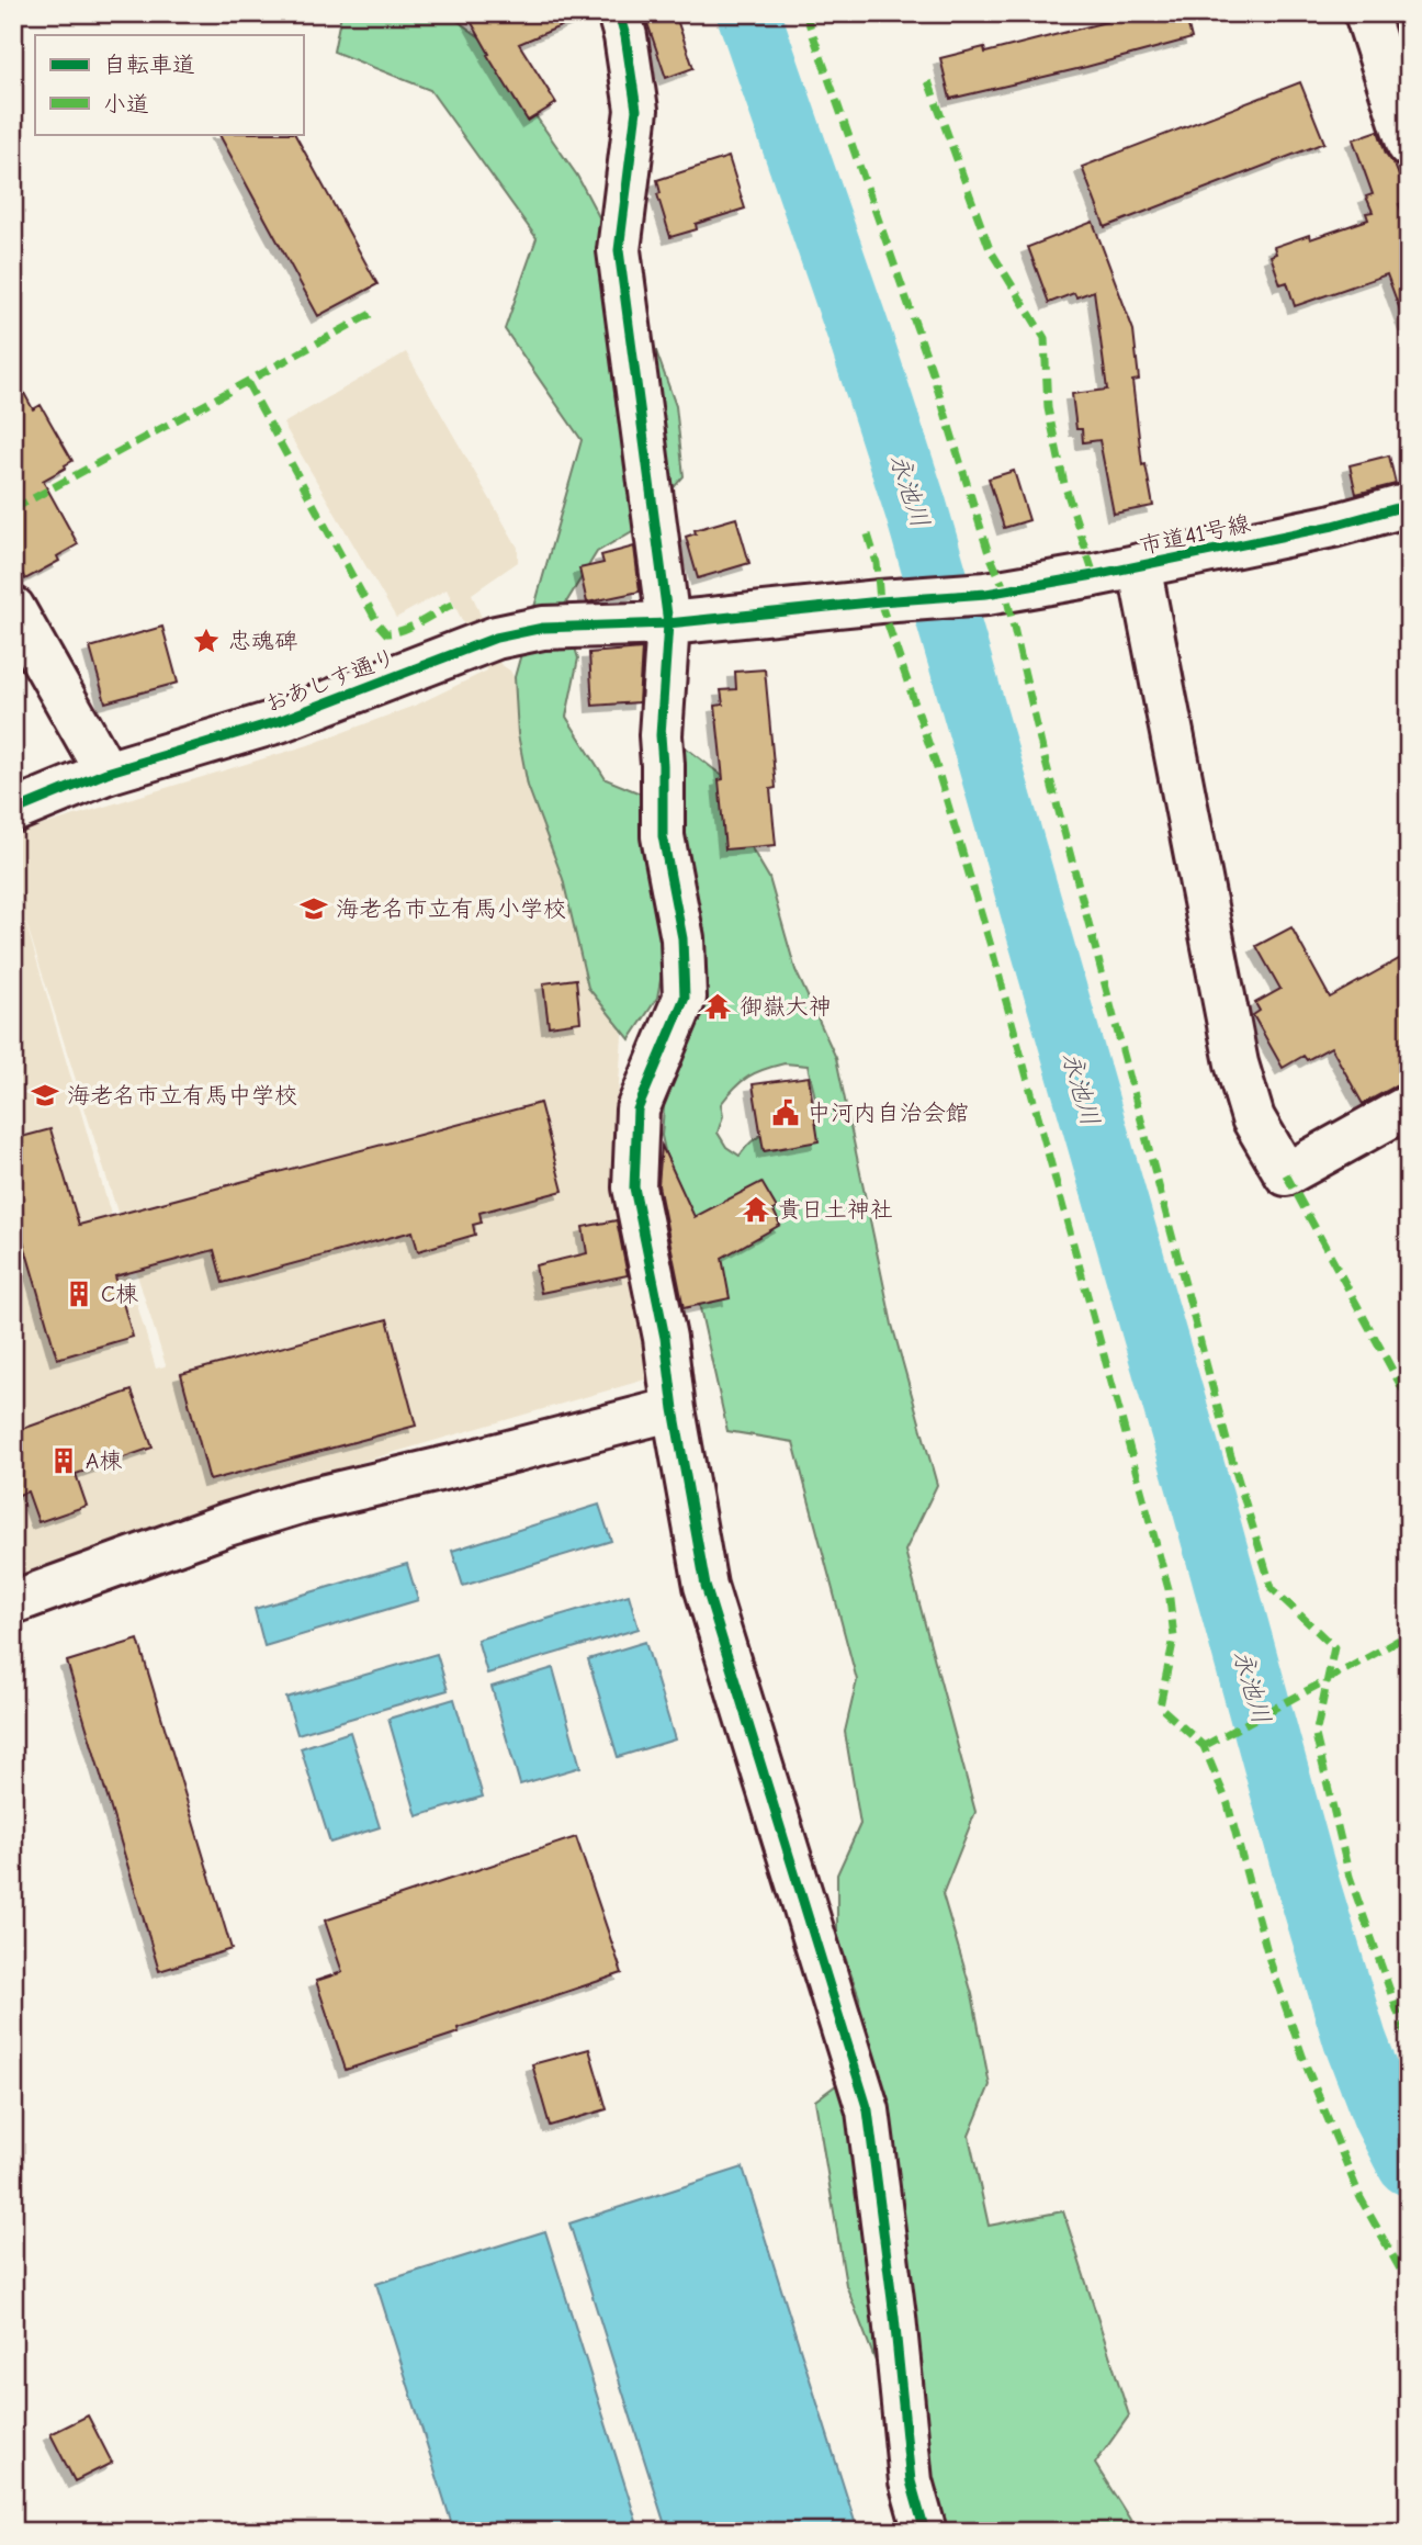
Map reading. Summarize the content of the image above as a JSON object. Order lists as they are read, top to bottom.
{
  "streets": {
    "street": ["市道41号線", "おあしす通り"]
  },
  "crossings": [
    ["市道41号線", "おあしす通り"]
  ],
  "water": ["永池川"],
  "places": {
    "place": ["忠魂碑"],
    "school or university": ["海老名市立有馬小学校", "海老名市立有馬中学校"],
    "temple": ["御嶽大神", "貴日土神社"],
    "public building": ["中河内自治会館"],
    "building": ["C棟", "A棟"]
  },
  "legend": ["自転車道", "小道"]
}
